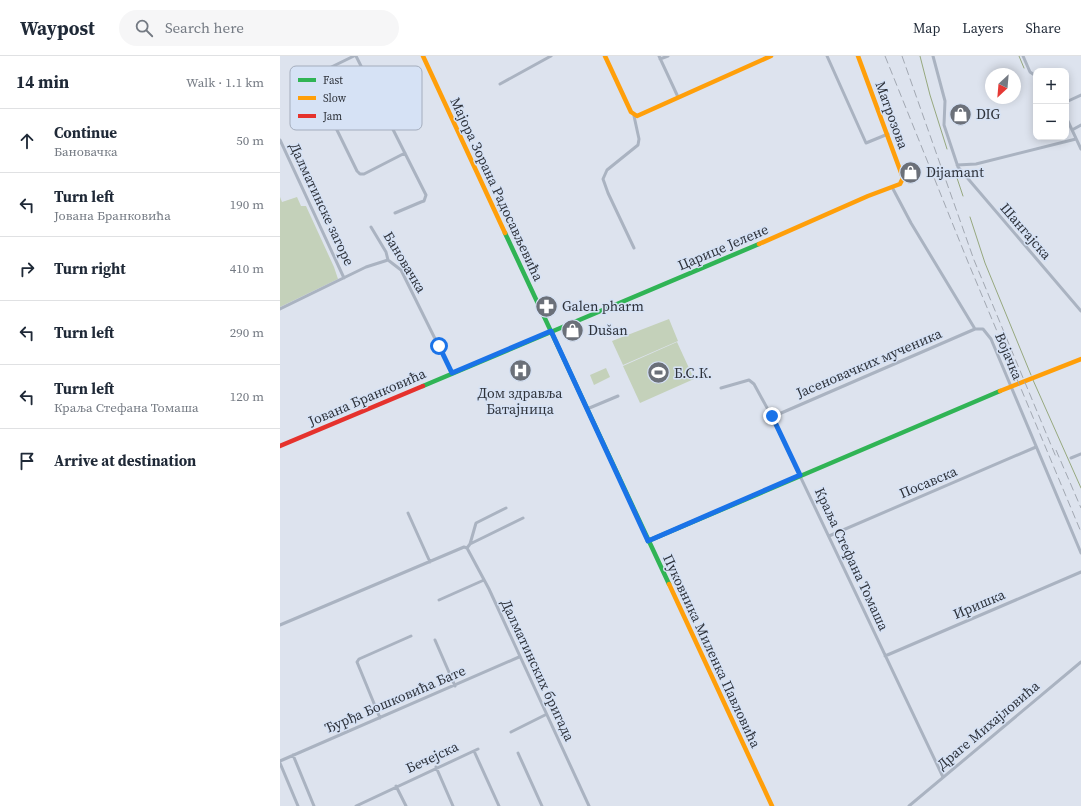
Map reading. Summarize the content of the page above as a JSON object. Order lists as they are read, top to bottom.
{
  "streets": {
    "main road": [
      "Матрозова",
      "Мајора Зорана Радосављевића",
      "Царице Јелене",
      "Јована Бранковића",
      "Пуковника Миленка Павловића"
    ],
    "street": [
      "Далматинске загоре",
      "Шангајска",
      "Бановачка",
      "Војачка",
      "Јасеновачких мученика",
      "Посавска",
      "Краља Стефана Томаша",
      "Иришка",
      "Далматинских бригада",
      "Ђурђа Бошковића Бате",
      "Драге Михајловића",
      "Бечејска"
    ]
  },
  "crossings": [
    ["Матрозова", "Царице Јелене"],
    ["Мајора Зорана Радосављевића", "Царице Јелене"],
    ["Мајора Зорана Радосављевића", "Јована Бранковића"],
    ["Мајора Зорана Радосављевића", "Пуковника Миленка Павловића"],
    ["Царице Јелене", "Војачка"],
    ["Царице Јелене", "Јована Бранковића"],
    ["Царице Јелене", "Пуковника Миленка Павловића"],
    ["Бановачка", "Јована Бранковића"],
    ["Војачка", "Јасеновачких мученика"],
    ["Војачка", "Посавска"],
    ["Јасеновачких мученика", "Краља Стефана Томаша"],
    ["Јована Бранковића", "Пуковника Миленка Павловића"],
    ["Посавска", "Краља Стефана Томаша"],
    ["Краља Стефана Томаша", "Иришка"],
    ["Краља Стефана Томаша", "Драге Михајловића"],
    ["Далматинских бригада", "Ђурђа Бошковића Бате"]
  ],
  "places": {
    "shop": ["DIG", "Dijamant", "Dušan"],
    "pharmacy": ["Galen pharm"],
    "hospital": ["Дом здравља Батајница"],
    "sports": ["Б.С.К."]
  },
  "legend": ["Fast", "Slow", "Jam"],
  "north": "bottom left",
  "page": {
    "header": "Waypost",
    "search": "Search here",
    "nav": ["Map", "Layers", "Share"],
    "heading": ["14 min", "Walk · 1.1 km"],
    "map_buttons": ["+", "−"],
    "list": [
      ["Continue", "Бановачка", "50 m"],
      ["Turn left", "Јована Бранковића", "190 m"],
      ["Turn right", "410 m"],
      ["Turn left", "290 m"],
      ["Turn left", "Краља Стефана Томаша", "120 m"],
      "Arrive at destination"
    ]
  }
}
